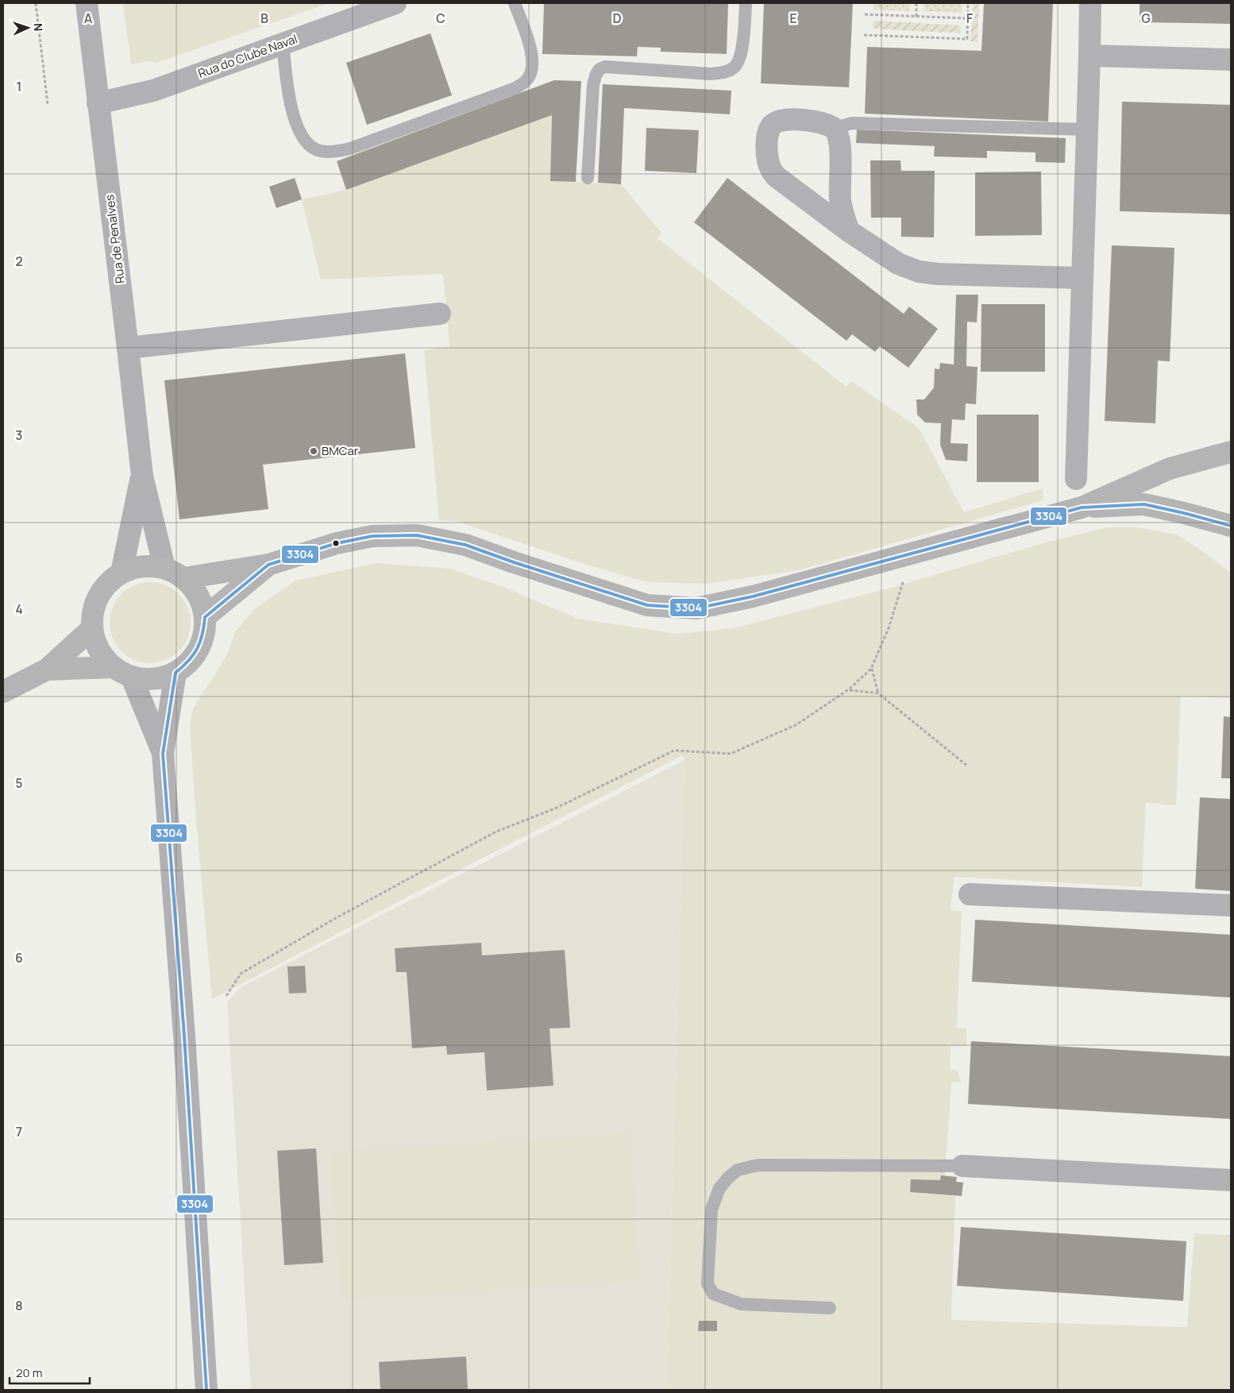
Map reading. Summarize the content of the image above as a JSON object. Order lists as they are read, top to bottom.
{
  "streets": {
    "street": ["Rua do Clube Naval", "Rua de Penalves"]
  },
  "crossings": [
    ["Rua do Clube Naval", "Rua de Penalves"]
  ],
  "places": ["BMCar"],
  "lines": ["transit line 3304"],
  "scale_bar": "20 m",
  "north": "right",
  "grid": {
    "columns": [
      "A",
      "B",
      "C",
      "D",
      "E",
      "F",
      "G"
    ],
    "rows": [
      "1",
      "2",
      "3",
      "4",
      "5",
      "6",
      "7",
      "8"
    ]
  }
}
